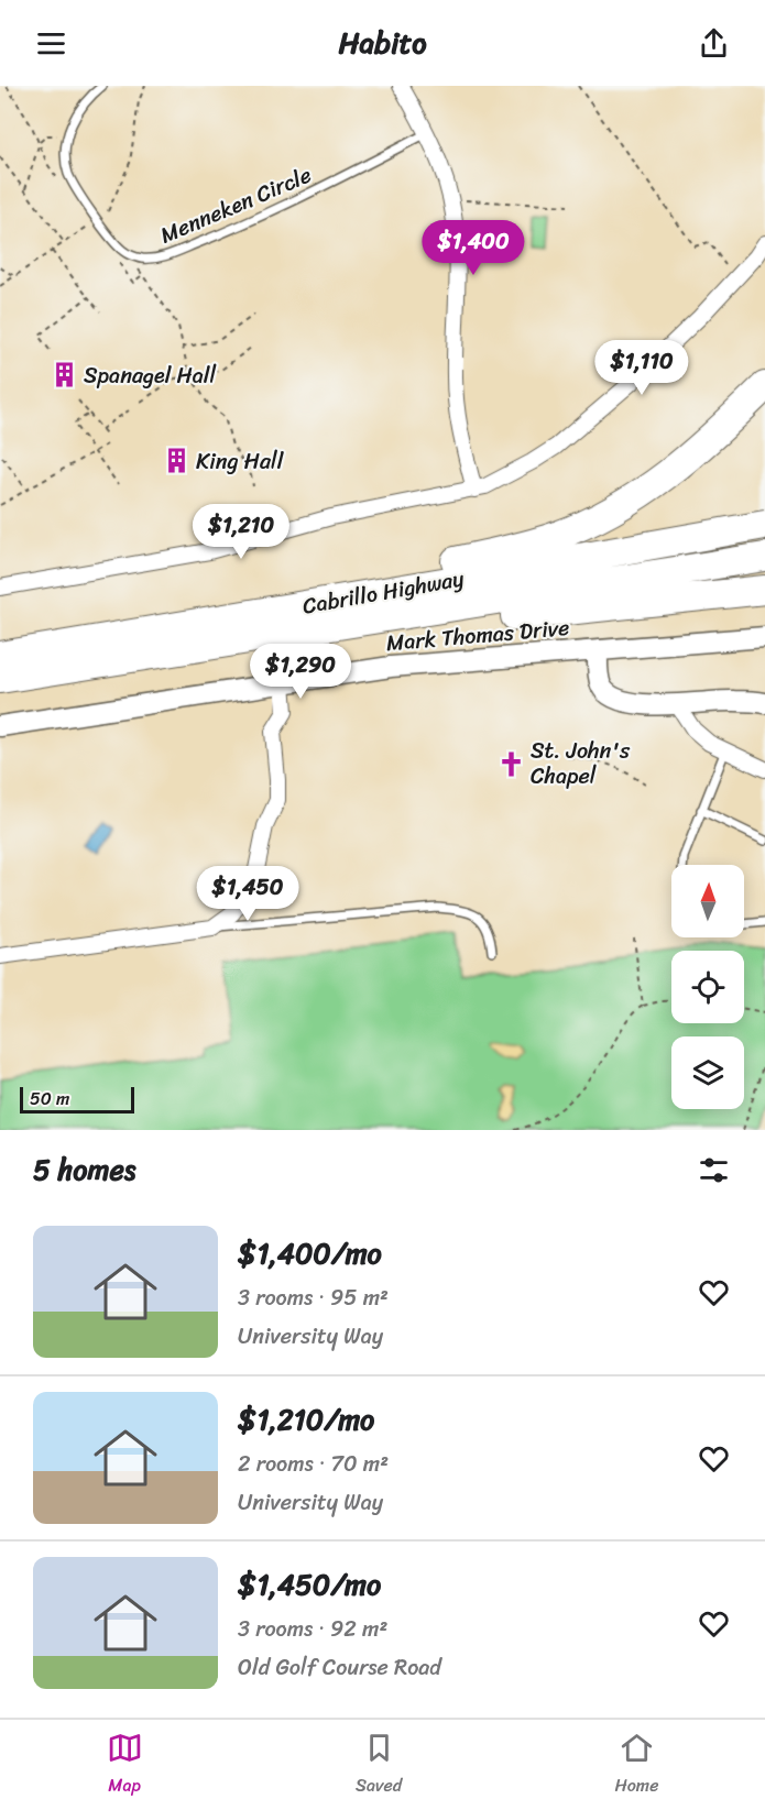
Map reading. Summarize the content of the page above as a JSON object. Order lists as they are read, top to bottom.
{
  "streets": {
    "highway": ["Cabrillo Highway"],
    "street": ["Mark Thomas Drive"],
    "lane": ["Menneken Circle"]
  },
  "places": {
    "building": ["Spanagel Hall", "King Hall"],
    "church": ["St. John's Chapel"]
  },
  "scale_bar": "50 m",
  "north": "top",
  "page": {
    "header": "Habito",
    "price": [
      "$1,400",
      "$1,110",
      "$1,210",
      "$1,290",
      "$1,450"
    ],
    "scale": "50 m",
    "heading": "5 homes",
    "list": [
      {
        "name": "$1,400/mo",
        "note": "3 rooms · 95 m² · University Way"
      },
      {
        "name": "$1,210/mo",
        "note": "2 rooms · 70 m² · University Way"
      },
      {
        "name": "$1,450/mo",
        "note": "3 rooms · 92 m² · Old Golf Course Road"
      }
    ],
    "tabs": ["Map", "Saved", "Home"]
  }
}
